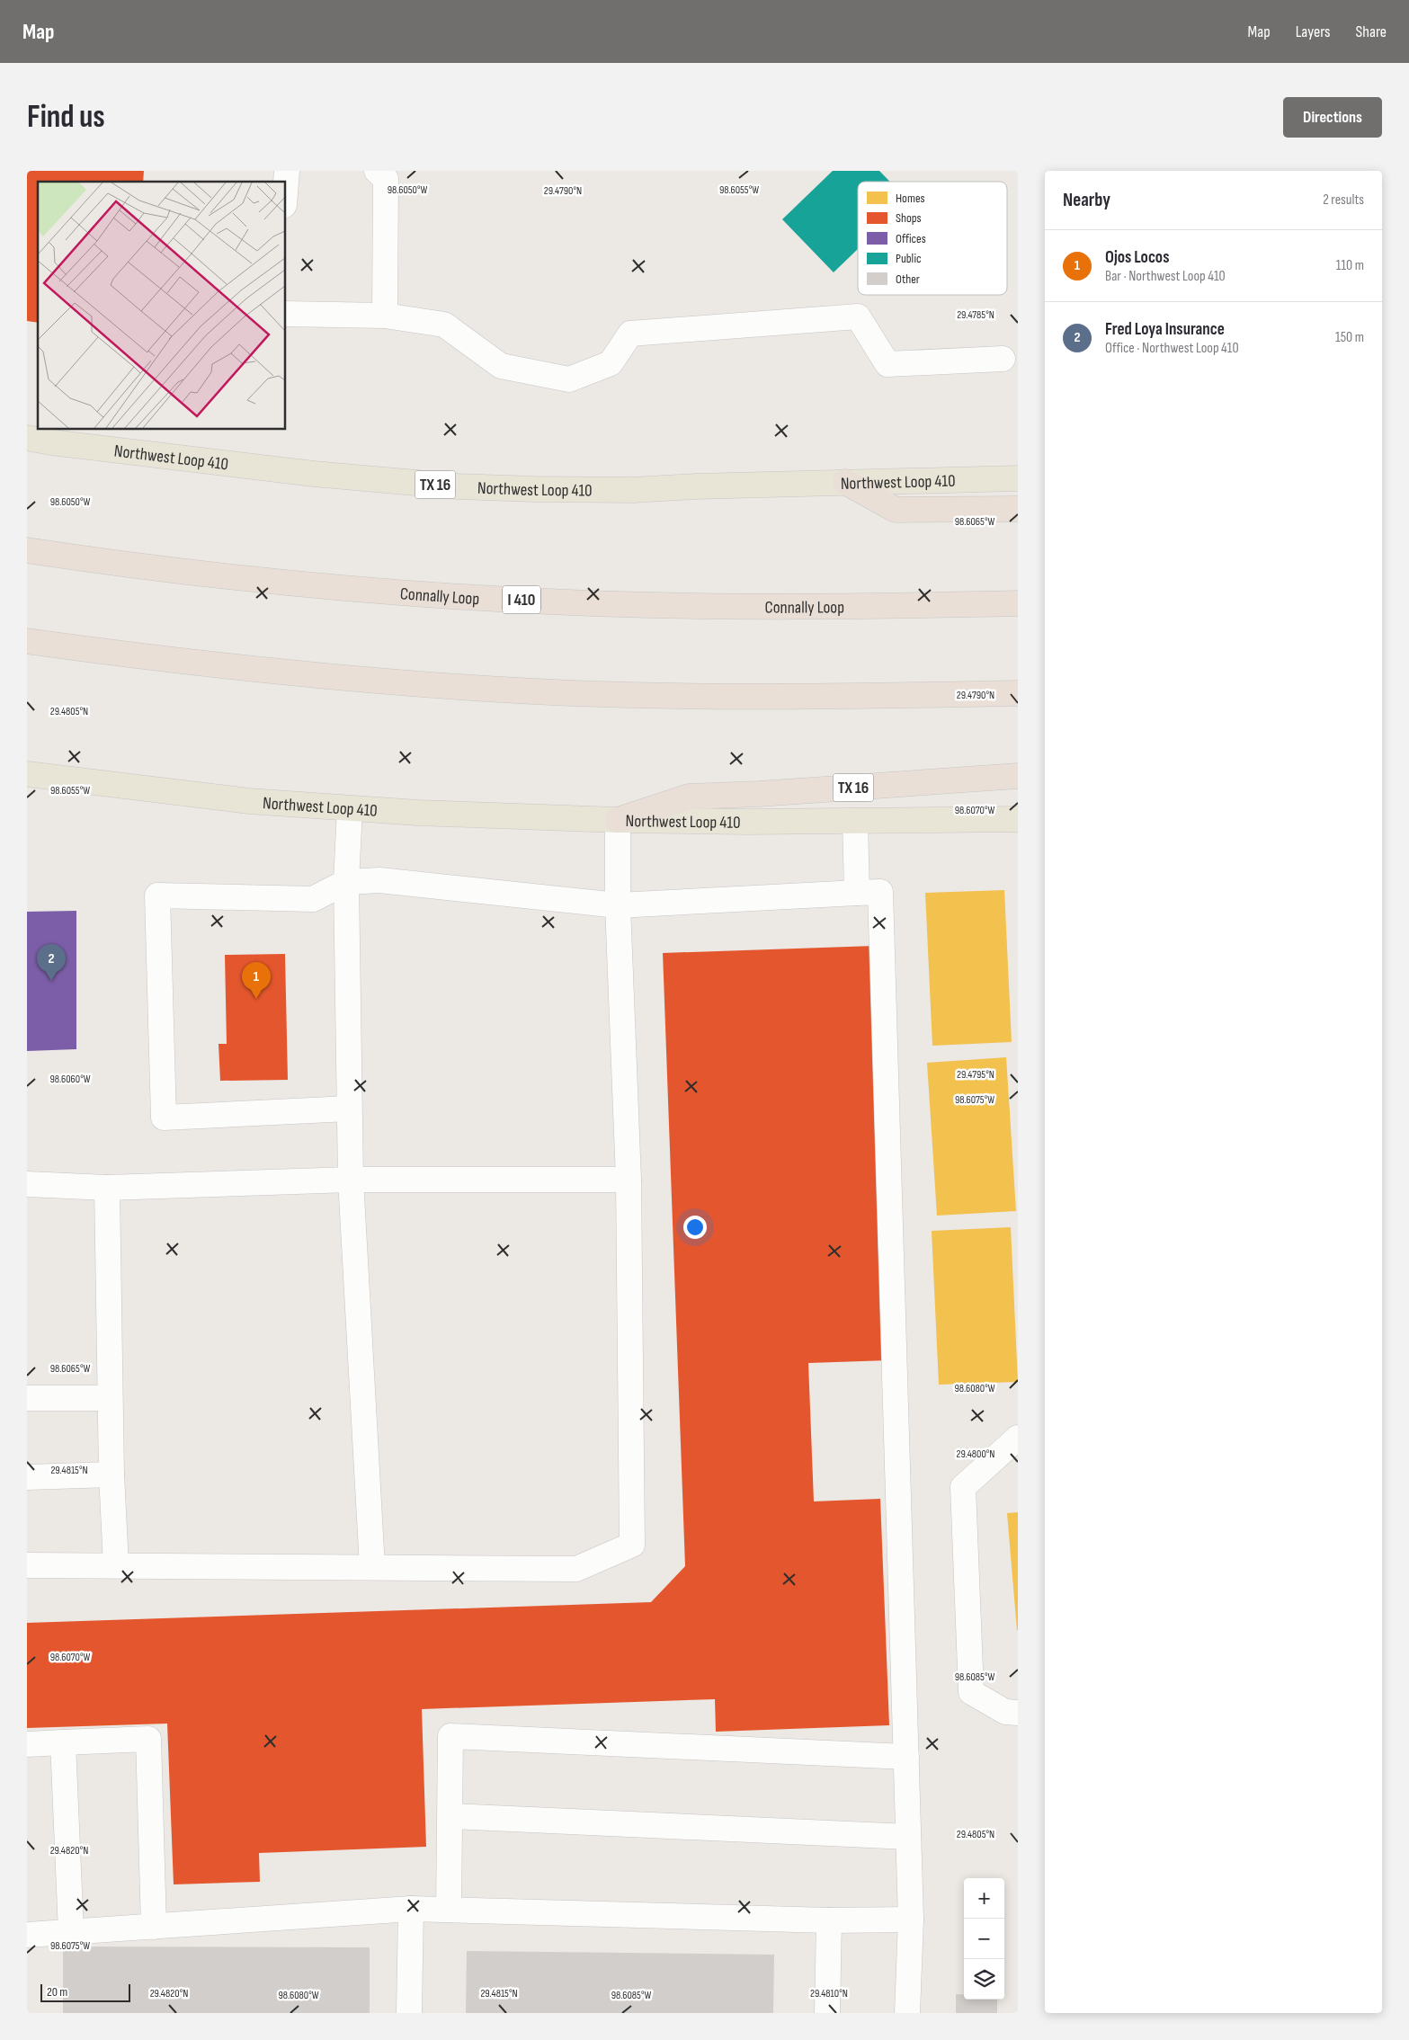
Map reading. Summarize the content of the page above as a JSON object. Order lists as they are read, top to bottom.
{
  "streets": {
    "highway": ["TX 16", "Connally Loop", "I 410"],
    "main road": ["Northwest Loop 410"]
  },
  "crossings": [
    ["Northwest Loop 410", "TX 16"]
  ],
  "legend": [
    "Homes",
    "Shops",
    "Offices",
    "Public",
    "Other"
  ],
  "scale_bar": "20 m",
  "page": {
    "header": "Map",
    "nav": ["Map", "Layers", "Share"],
    "buttons": "Directions",
    "title": "Find us",
    "heading": ["Nearby", "2 results"],
    "list": [
      {
        "mark": "1",
        "name": "Ojos Locos",
        "note": "Bar · Northwest Loop 410",
        "value": "110 m"
      },
      {
        "mark": "2",
        "name": "Fred Loya Insurance",
        "note": "Office · Northwest Loop 410",
        "value": "150 m"
      }
    ],
    "pins": ["2", "1"],
    "map_buttons": ["+", "−"],
    "scale": "20 m"
  },
  "coordinates": [
    "98.6050°W",
    "98.6055°W",
    "29.4790°N",
    "29.4785°N",
    "98.6065°W",
    "29.4805°N",
    "98.6070°W",
    "29.4795°N",
    "98.6060°W",
    "98.6075°W",
    "98.6080°W",
    "29.4800°N",
    "29.4815°N",
    "98.6085°W",
    "29.4820°N",
    "29.4810°N"
  ]
}
